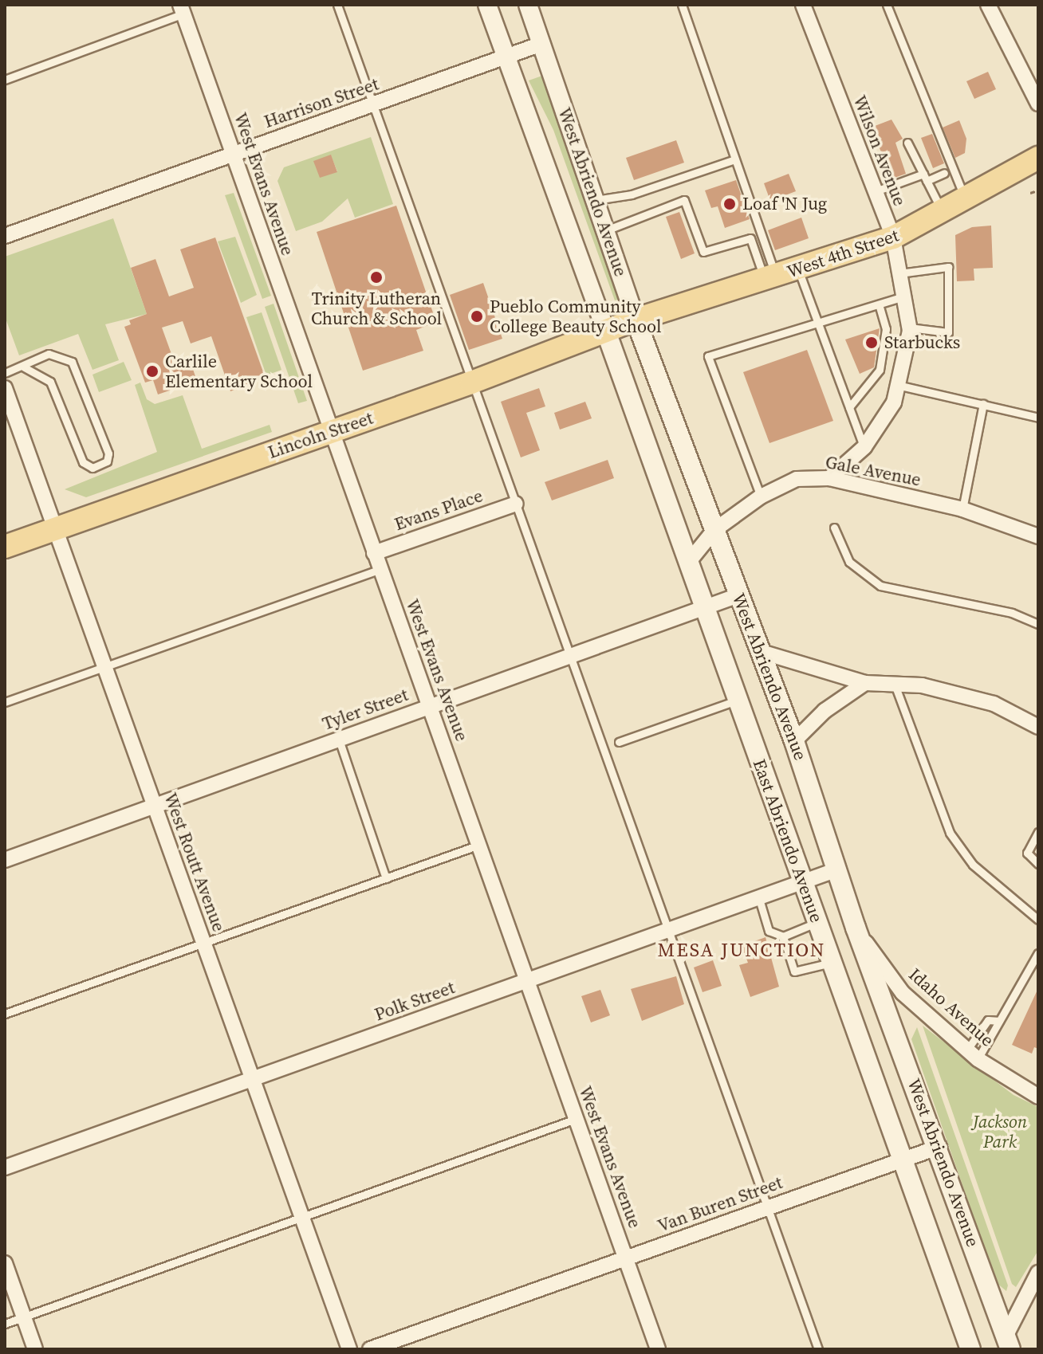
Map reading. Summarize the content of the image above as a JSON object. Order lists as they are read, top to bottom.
{
  "streets": {
    "main road": [
      "West Abriendo Avenue",
      "West 4th Street",
      "Lincoln Street",
      "East Abriendo Avenue"
    ],
    "street": [
      "Harrison Street",
      "Wilson Avenue",
      "West Evans Avenue",
      "Gale Avenue",
      "Evans Place",
      "Tyler Street",
      "West Routt Avenue",
      "Polk Street",
      "Idaho Avenue",
      "Van Buren Street"
    ]
  },
  "crossings": [
    ["Harrison Street", "West Evans Avenue"],
    ["Harrison Street", "West Abriendo Avenue"],
    ["Wilson Avenue", "West 4th Street"],
    ["Wilson Avenue", "Gale Avenue"],
    ["West Evans Avenue", "Lincoln Street"],
    ["West Evans Avenue", "Evans Place"],
    ["West Evans Avenue", "Tyler Street"],
    ["West Evans Avenue", "Polk Street"],
    ["West Evans Avenue", "Van Buren Street"],
    ["West Abriendo Avenue", "West 4th Street"],
    ["West Abriendo Avenue", "Lincoln Street"],
    ["West Abriendo Avenue", "Gale Avenue"],
    ["West Abriendo Avenue", "Tyler Street"],
    ["West Abriendo Avenue", "East Abriendo Avenue"],
    ["West Abriendo Avenue", "Polk Street"],
    ["West Abriendo Avenue", "Idaho Avenue"],
    ["West Abriendo Avenue", "Van Buren Street"],
    ["West 4th Street", "Lincoln Street"],
    ["Lincoln Street", "East Abriendo Avenue"],
    ["Lincoln Street", "West Routt Avenue"],
    ["Gale Avenue", "East Abriendo Avenue"],
    ["Tyler Street", "East Abriendo Avenue"],
    ["Tyler Street", "West Routt Avenue"],
    ["East Abriendo Avenue", "Polk Street"],
    ["East Abriendo Avenue", "Van Buren Street"],
    ["West Routt Avenue", "Polk Street"]
  ],
  "districts": ["MESA JUNCTION"],
  "parks": ["Jackson Park"],
  "places": [
    "Loaf 'N Jug",
    "Trinity Lutheran Church & School",
    "Pueblo Community College Beauty School",
    "Starbucks",
    "Carlile Elementary School"
  ]
}
